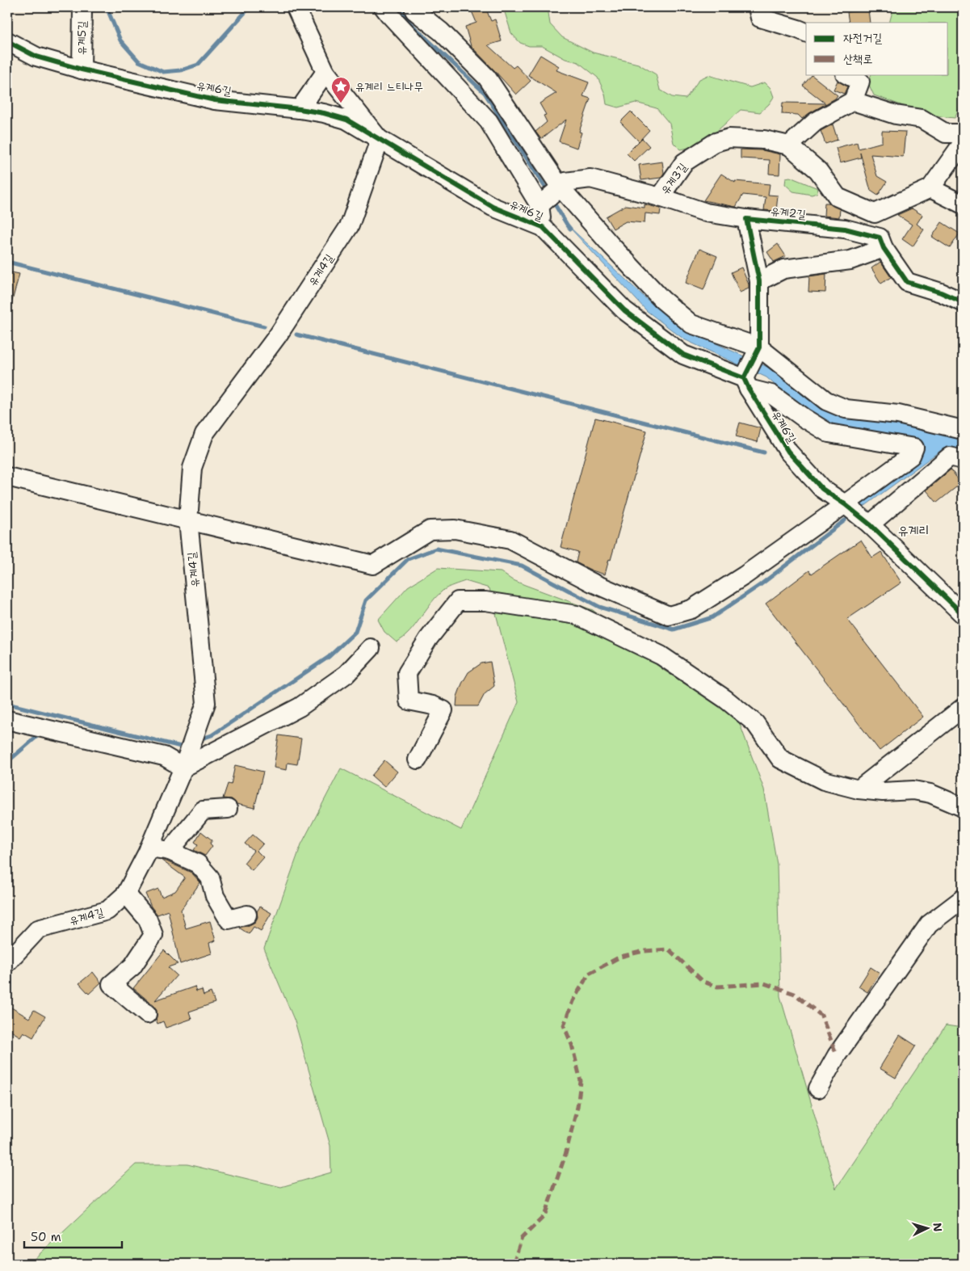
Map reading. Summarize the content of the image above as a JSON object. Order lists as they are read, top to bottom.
{
  "streets": {
    "street": [
      "유계5길",
      "유계6길",
      "유계3길",
      "유계2길",
      "유계4길"
    ]
  },
  "crossings": [
    ["유계5길", "유계6길"],
    ["유계6길", "유계4길"],
    ["유계3길", "유계2길"]
  ],
  "districts": ["유계리"],
  "places": {
    "place": ["유계리 느티나무"]
  },
  "legend": ["자전거길", "산책로"],
  "scale_bar": "50 m",
  "north": "right"
}
